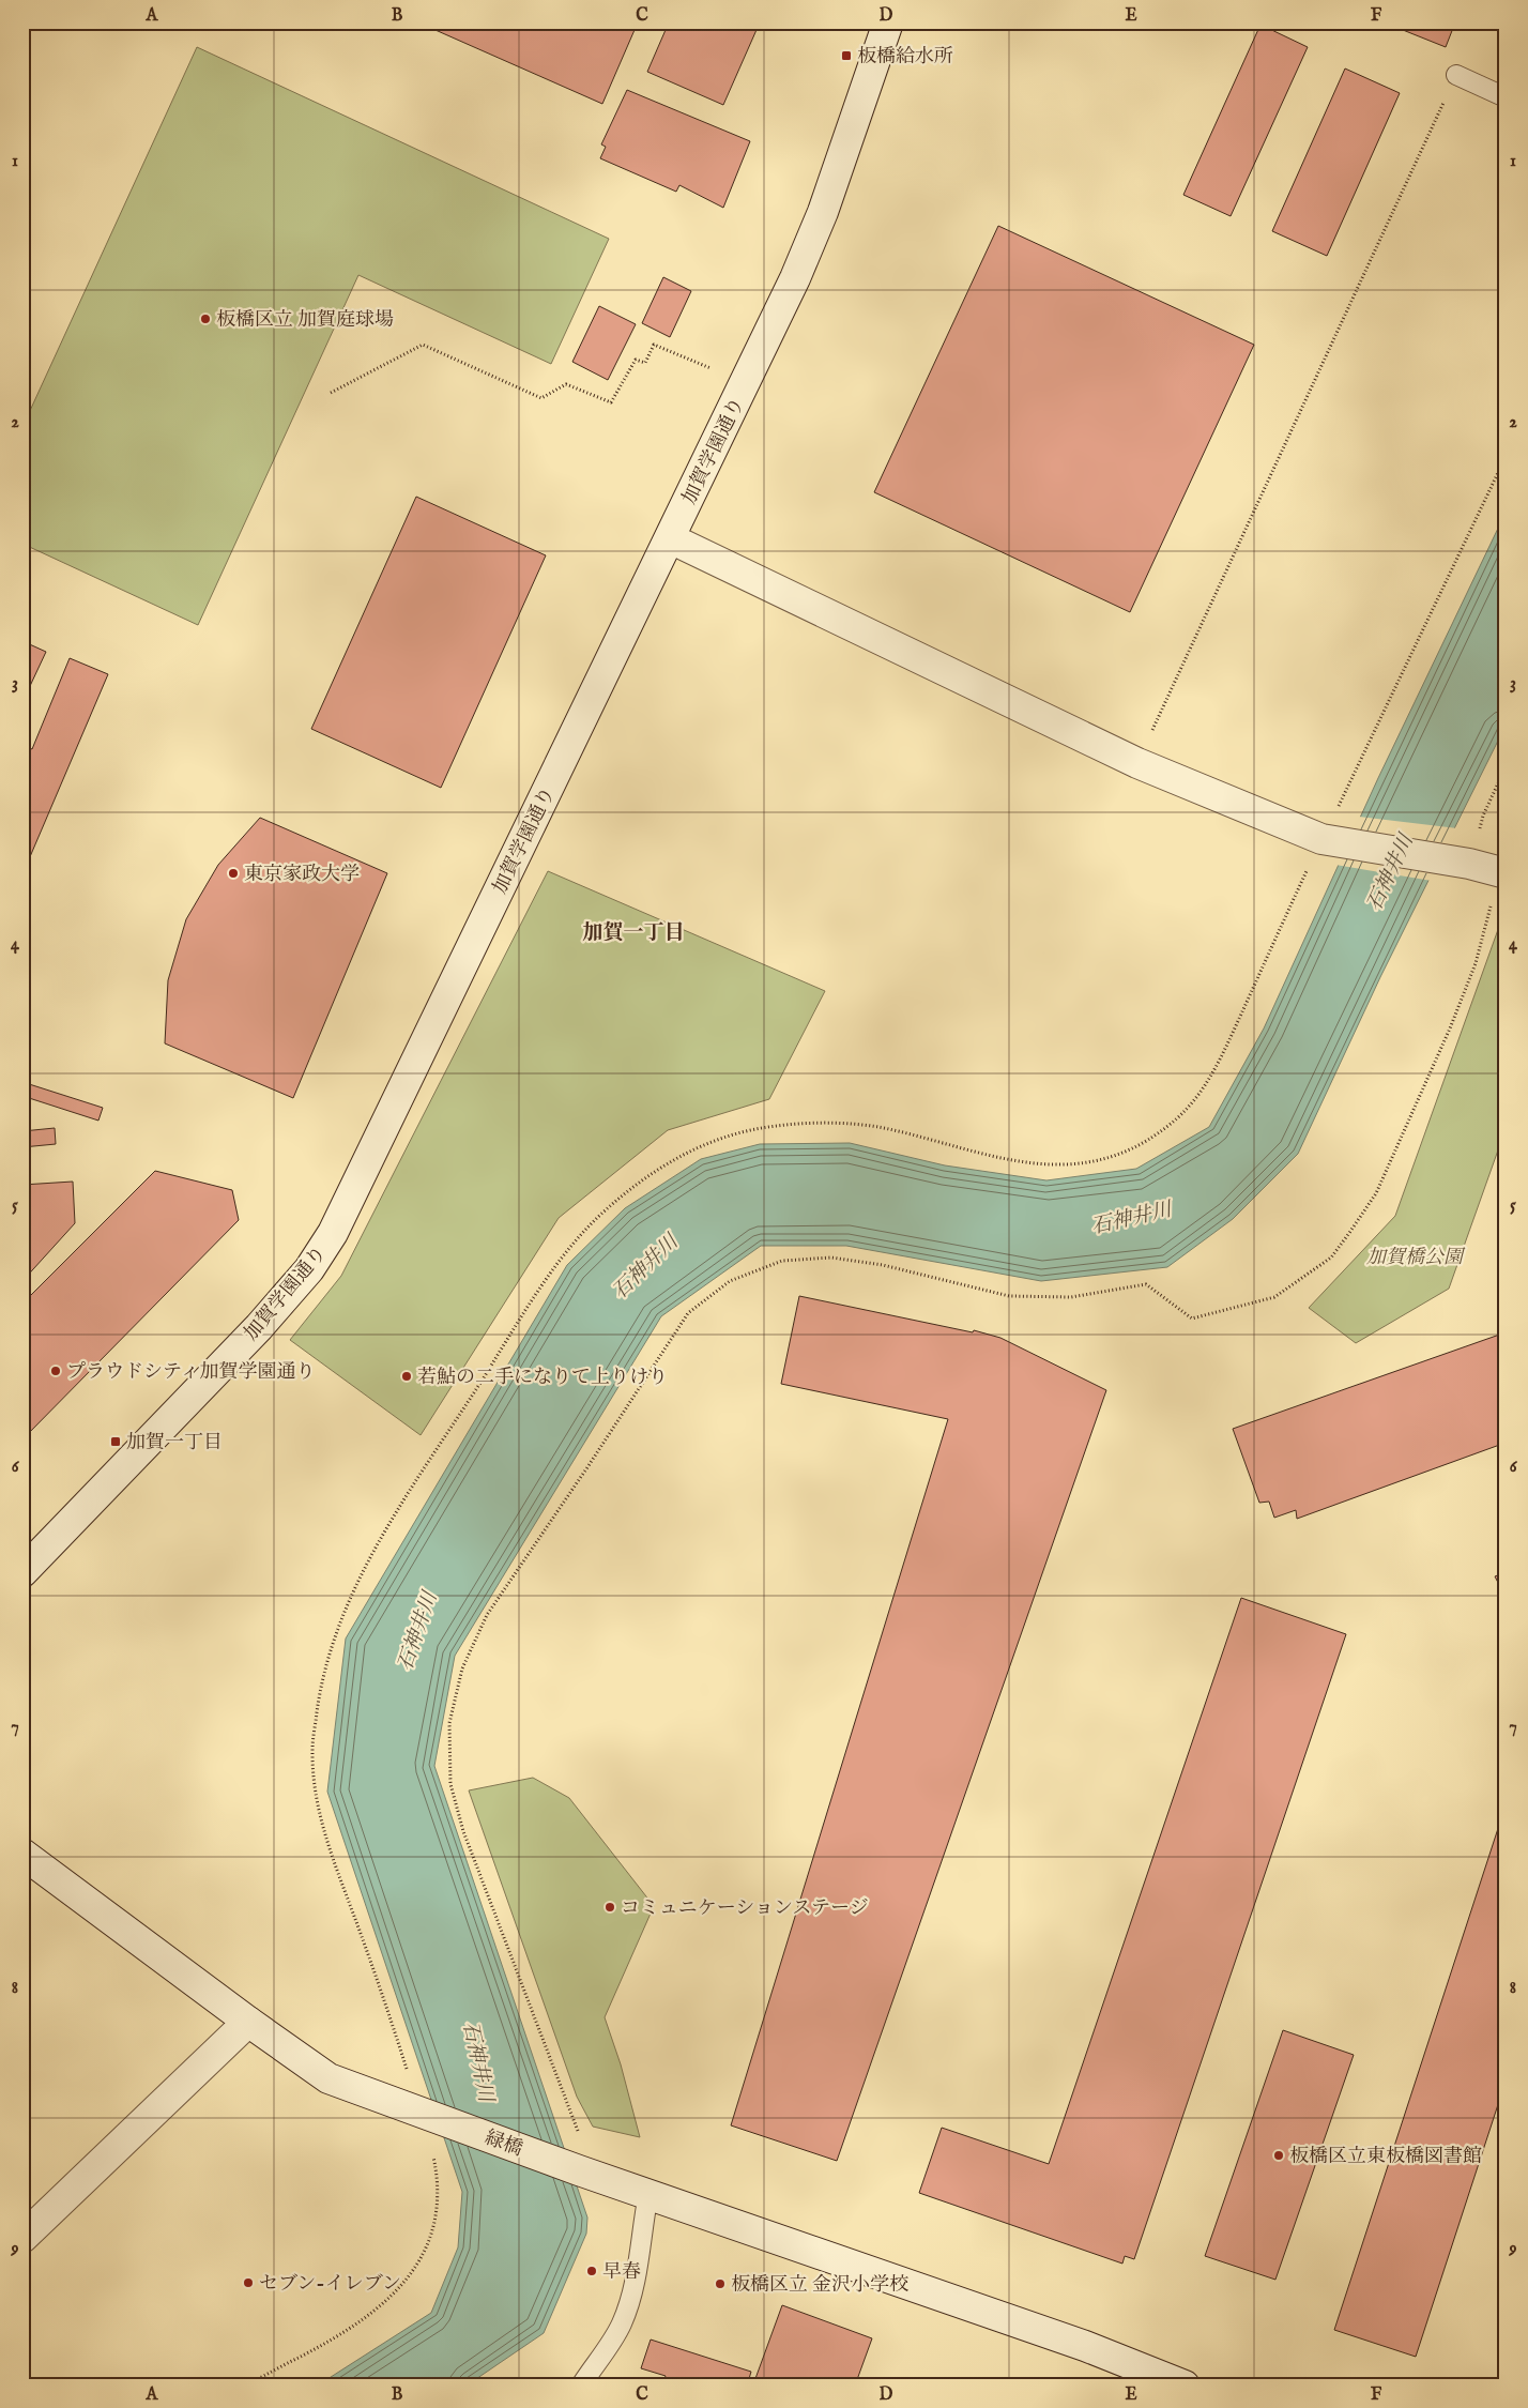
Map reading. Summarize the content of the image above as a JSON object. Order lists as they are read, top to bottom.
{
  "streets": {
    "street": ["加賀学園通り", "緑橋"]
  },
  "districts": ["加賀一丁目"],
  "water": ["石神井川"],
  "parks": ["加賀橋公園"],
  "places": {
    "transit": ["板橋給水所", "加賀一丁目"],
    "other": [
      "板橋区立 加賀庭球場",
      "東京家政大学",
      "プラウドシティ加賀学園通り",
      "若鮎の二手になりて上りけり",
      "コミュニケーションステージ",
      "板橋区立東板橋図書館",
      "早春",
      "セブン-イレブン",
      "板橋区立 金沢小学校"
    ]
  },
  "grid": {
    "columns": [
      "A",
      "B",
      "C",
      "D",
      "E",
      "F"
    ],
    "rows": [
      "1",
      "2",
      "3",
      "4",
      "5",
      "6",
      "7",
      "8",
      "9"
    ]
  }
}
